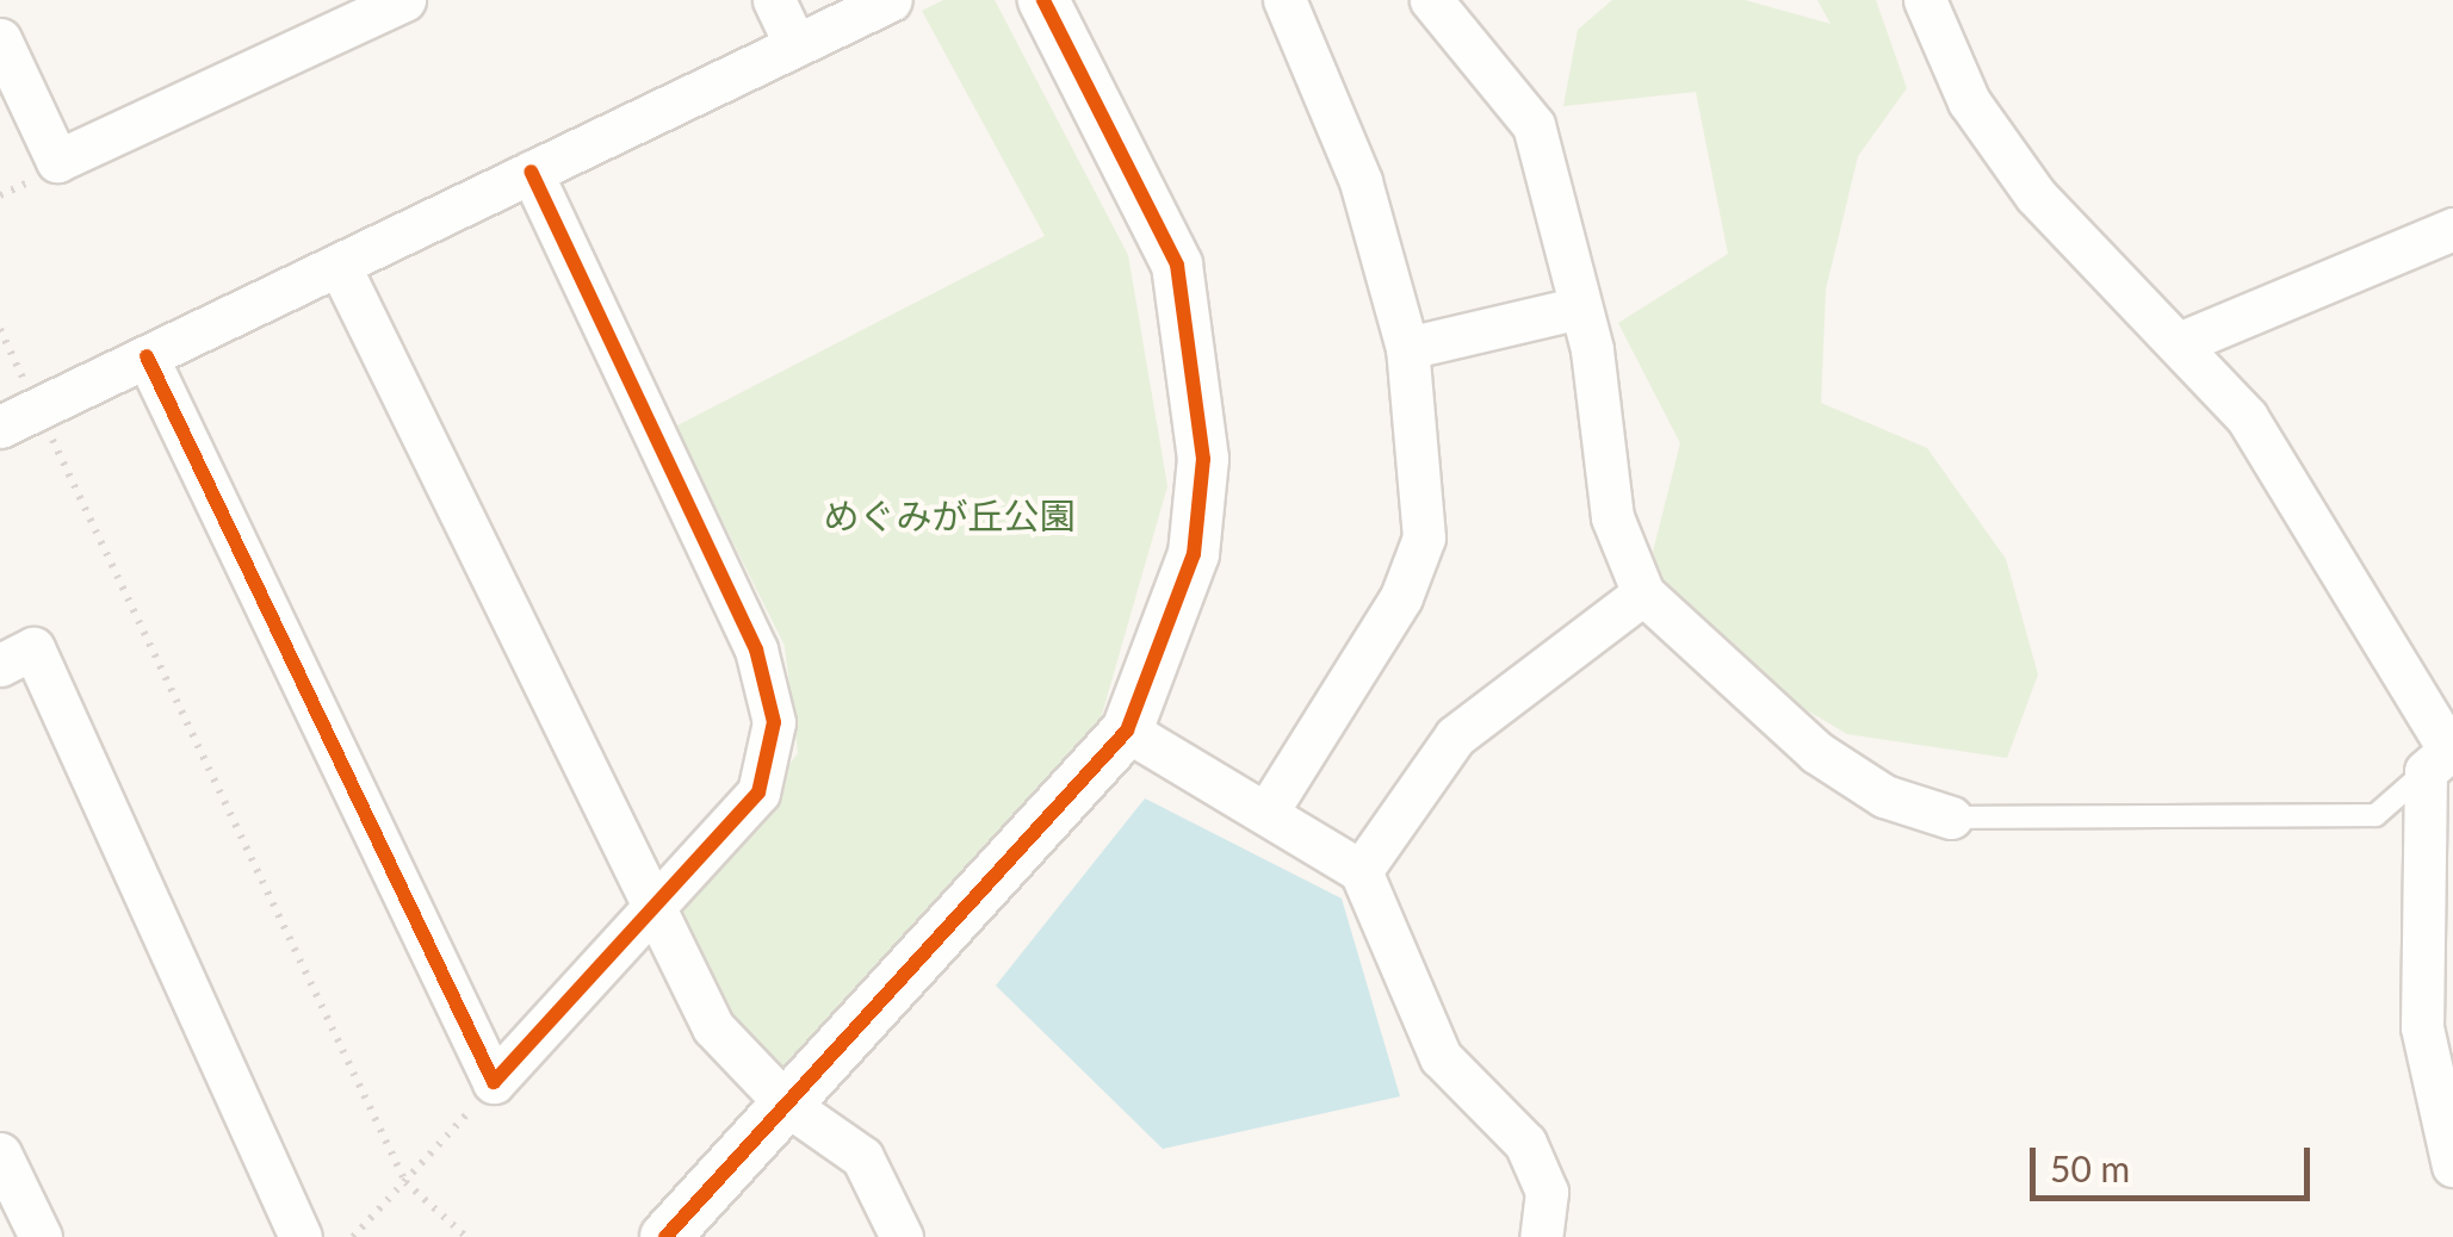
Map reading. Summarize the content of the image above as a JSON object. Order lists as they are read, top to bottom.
{
  "parks": ["めぐみが丘公園"],
  "scale_bar": "50 m"
}
